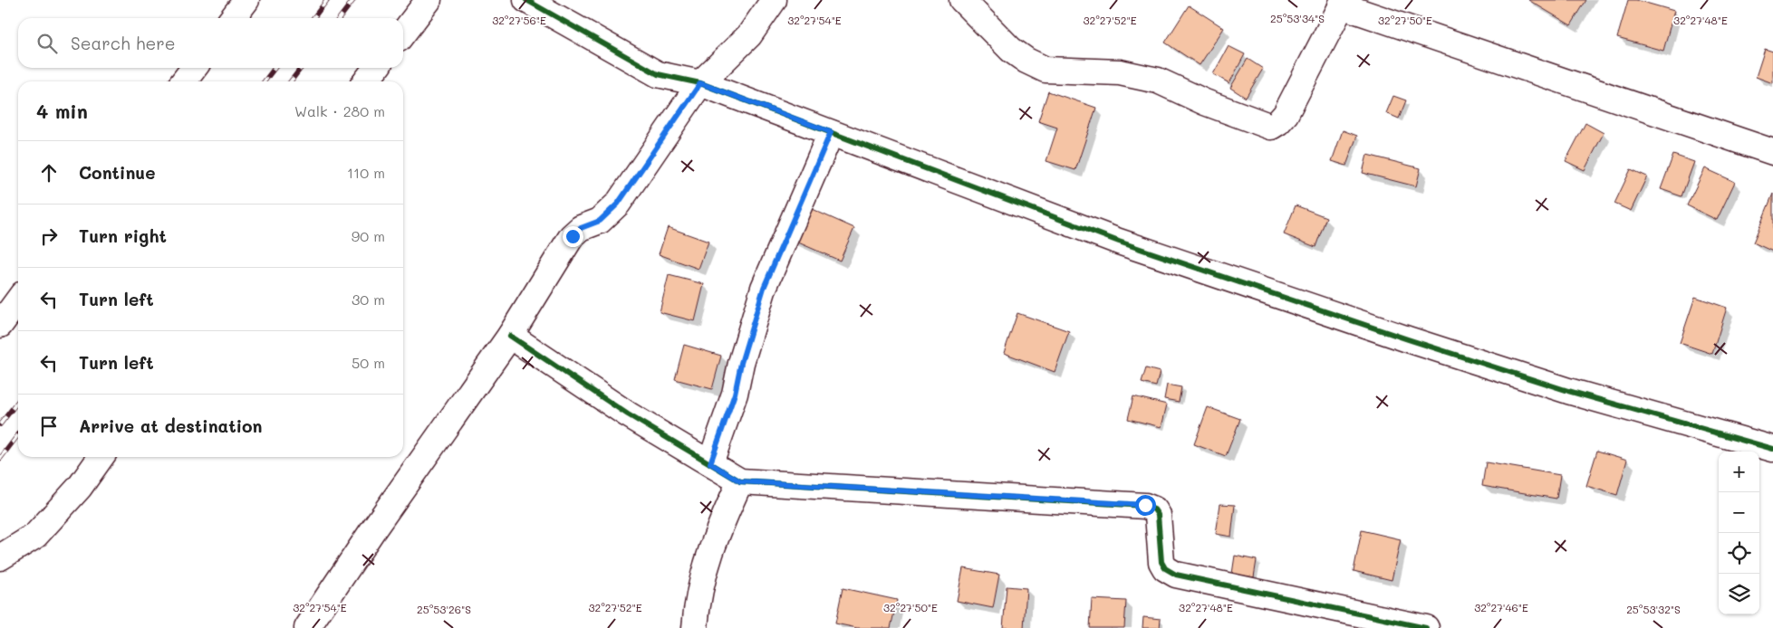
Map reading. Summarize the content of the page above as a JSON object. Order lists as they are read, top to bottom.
{
  "page": {
    "search": "Search here",
    "heading": ["4 min", "Walk · 280 m"],
    "list": [
      ["Continue", "110 m"],
      ["Turn right", "90 m"],
      ["Turn left", "30 m"],
      ["Turn left", "50 m"],
      "Arrive at destination"
    ],
    "map_buttons": ["+", "−"]
  },
  "coordinates": [
    "25°53'34\"S",
    "32°27'56\"E",
    "32°27'54\"E",
    "32°27'52\"E",
    "32°27'50\"E",
    "32°27'48\"E",
    "32°27'46\"E",
    "25°53'26\"S",
    "25°53'32\"S"
  ]
}
